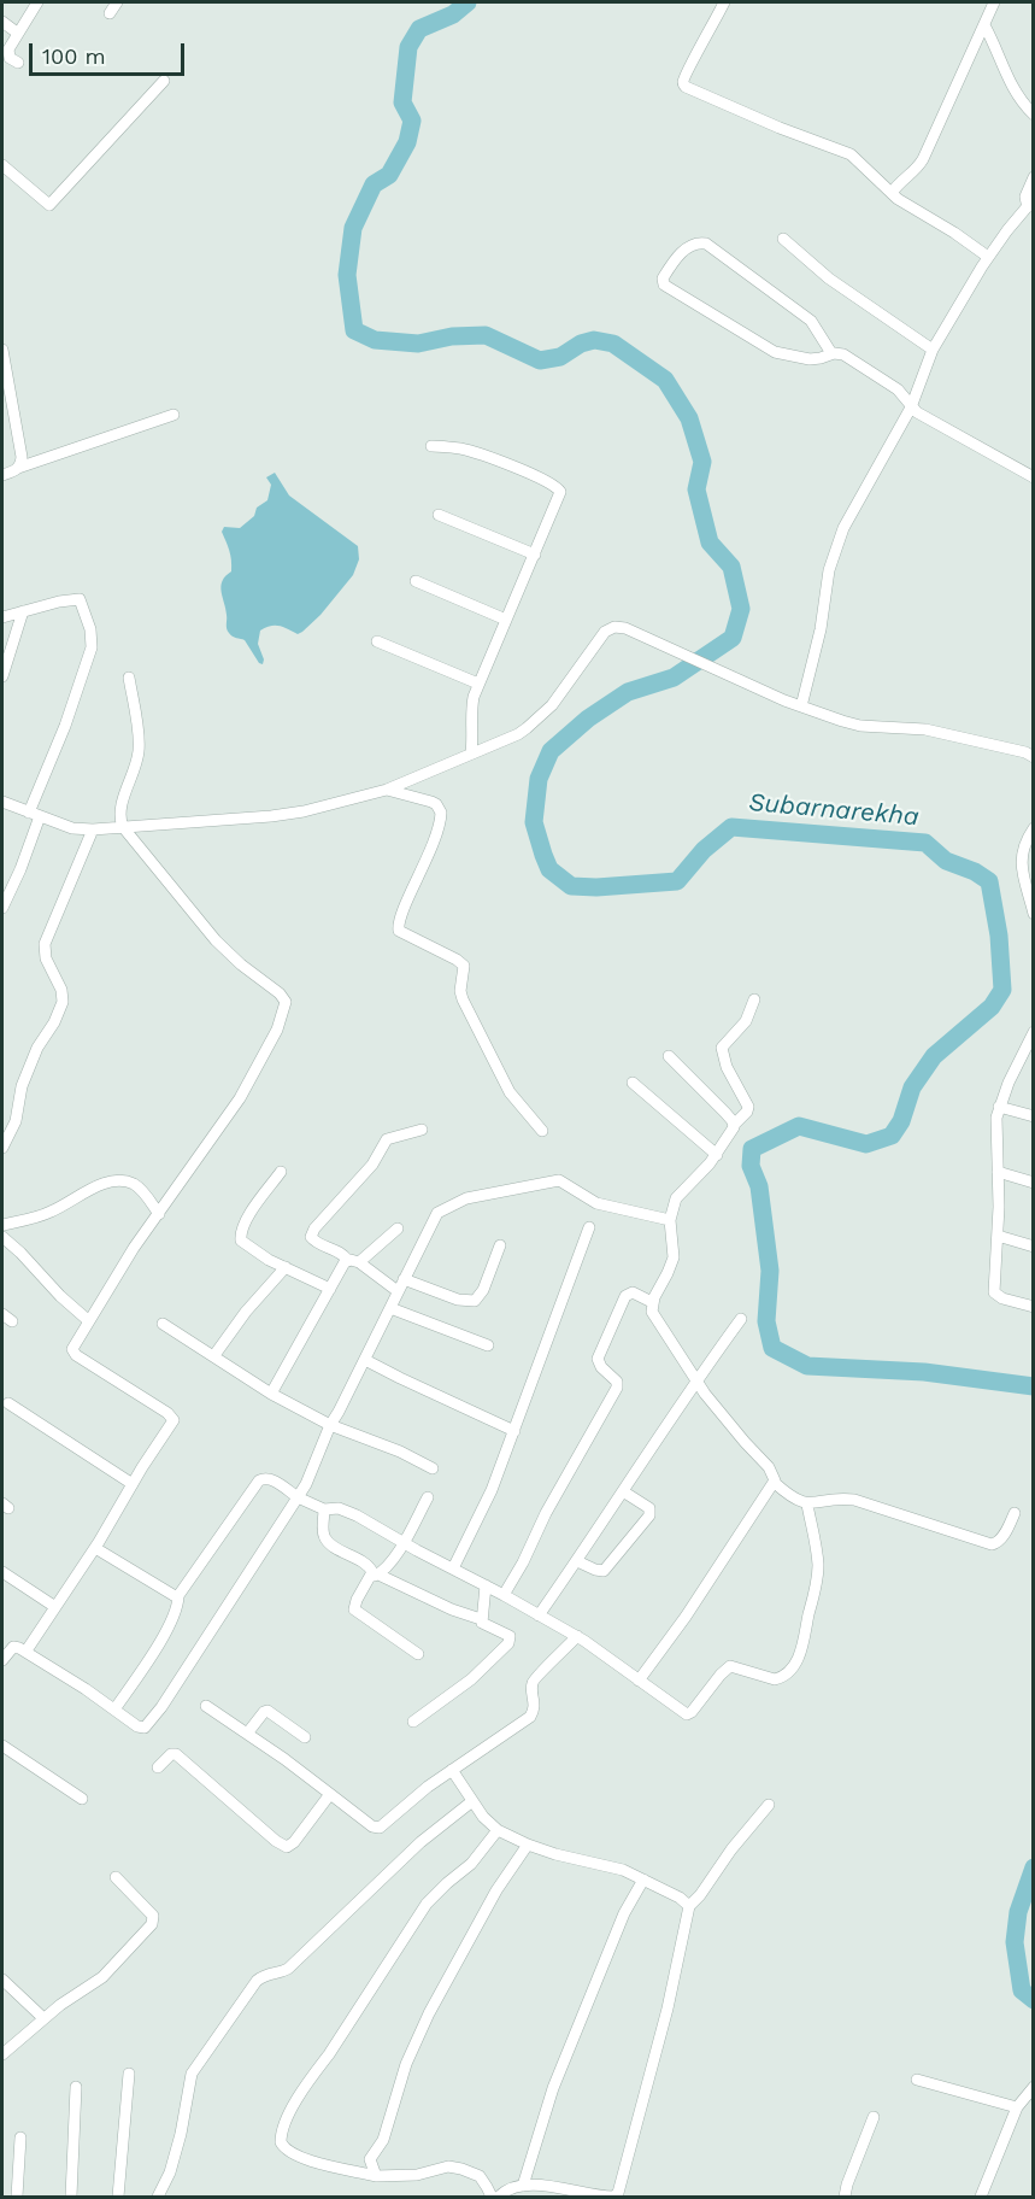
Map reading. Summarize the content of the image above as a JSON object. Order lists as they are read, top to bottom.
{
  "water": ["Subarnarekha"],
  "scale_bar": "100 m"
}
